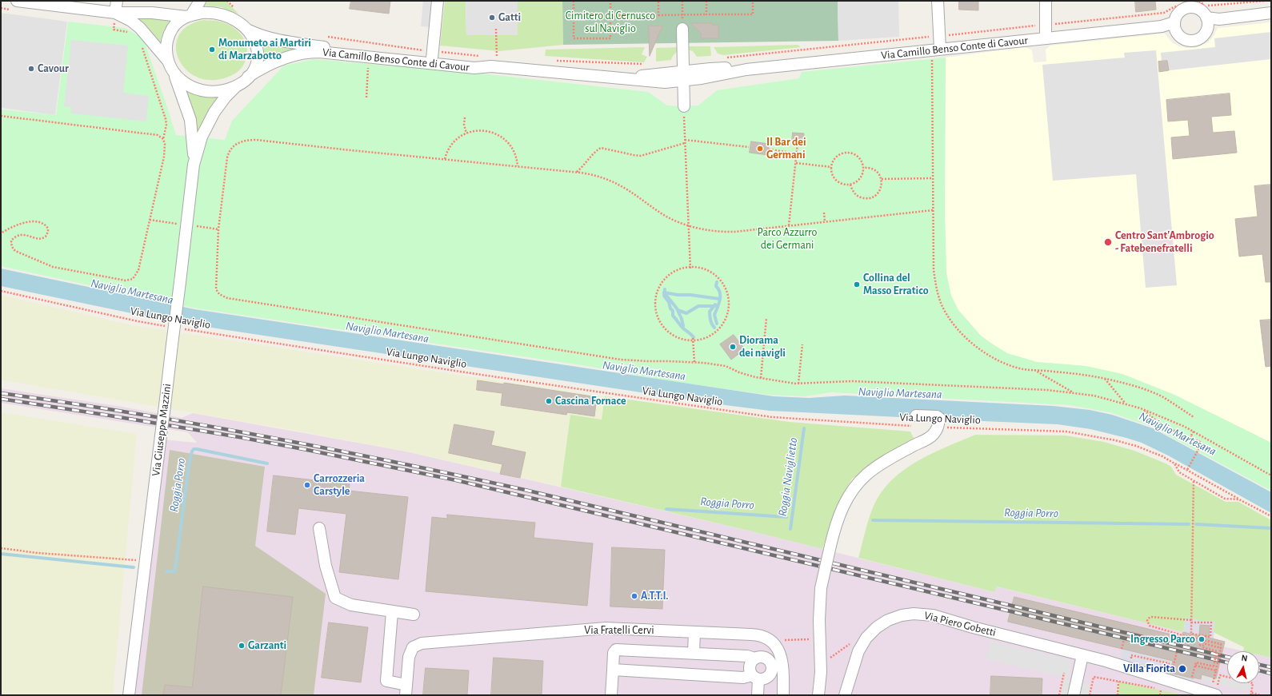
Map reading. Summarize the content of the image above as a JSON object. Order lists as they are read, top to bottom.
{
  "streets": {
    "street": [
      "Via Camillo Benso Conte di Cavour",
      "Via Giuseppe Mazzini",
      "Via Piero Gobetti",
      "Via Fratelli Cervi"
    ],
    "path": ["Via Lungo Naviglio"]
  },
  "crossings": [
    ["Via Camillo Benso Conte di Cavour", "Via Giuseppe Mazzini"]
  ],
  "water": ["Naviglio Martesana", "Roggia Naviglietto", "Roggia Porro"],
  "parks": ["Cimitero di Cernusco sul Naviglio", "Parco Azzurro dei Germani"],
  "places": [
    "Gatti",
    "Monumeto ai Martiri di Marzabotto",
    "Cavour",
    "Il Bar dei Germani",
    "Centro Sant'Ambrogio - Fatebenefratelli",
    "Collina del Masso Erratico",
    "Diorama dei navigli",
    "Cascina Fornace",
    "Carrozzeria Carstyle",
    "A.T.T.I.",
    "Ingresso Parco",
    "Garzanti",
    "Villa Fiorita"
  ],
  "north": "top"
}
